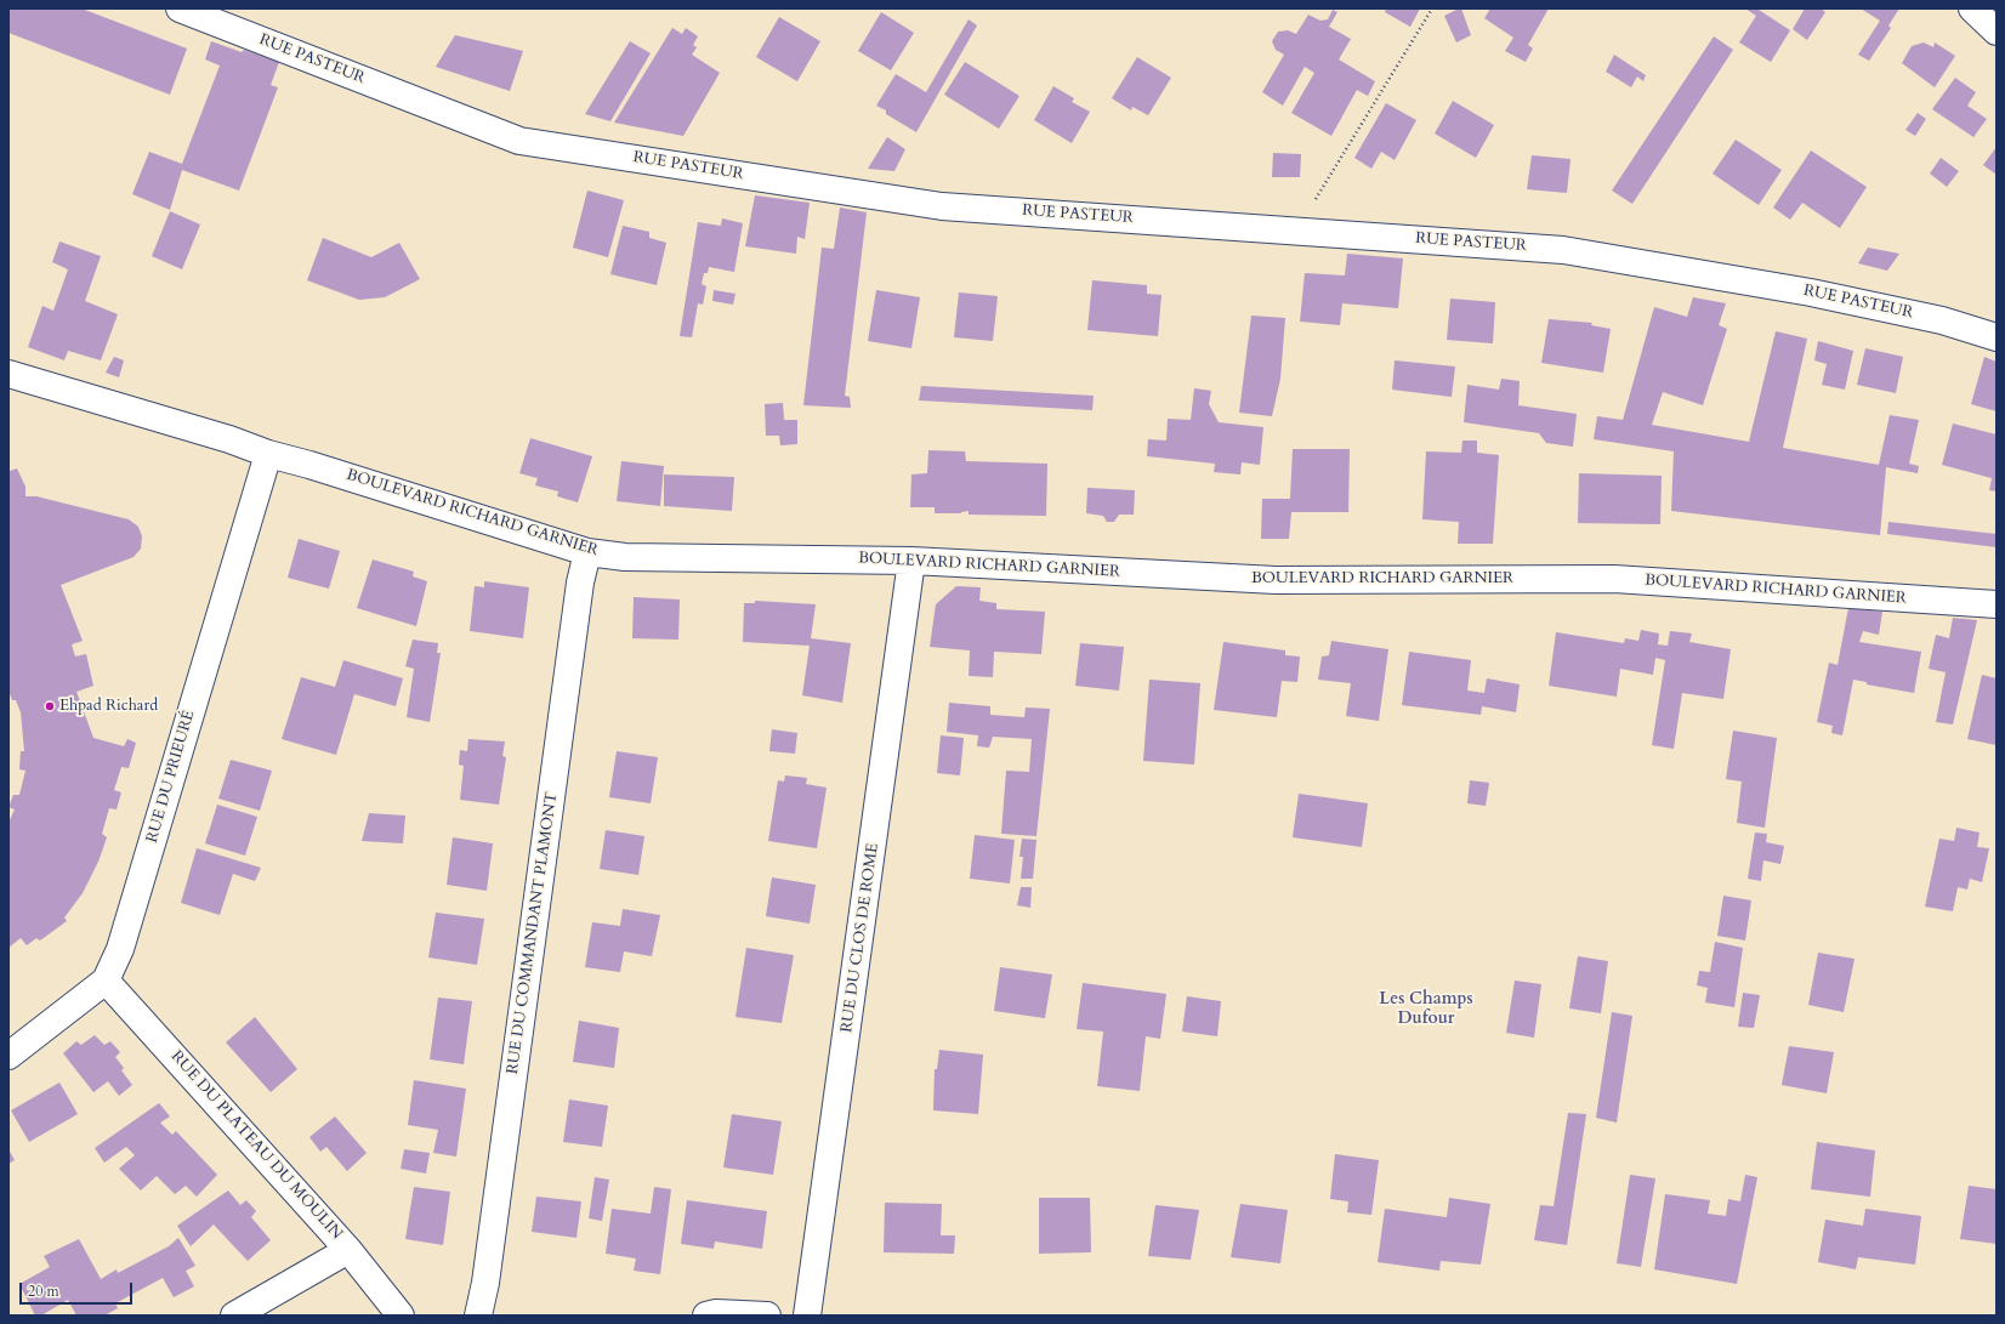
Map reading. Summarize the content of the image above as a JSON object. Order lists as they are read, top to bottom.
{
  "streets": {
    "street": [
      "RUE PASTEUR",
      "BOULEVARD RICHARD GARNIER",
      "RUE DU PRIEURÉ",
      "RUE DU COMMANDANT PLAMONT",
      "RUE DU CLOS DE ROME",
      "RUE DU PLATEAU DU MOULIN"
    ]
  },
  "crossings": [
    ["BOULEVARD RICHARD GARNIER", "RUE DU PRIEURÉ"],
    ["BOULEVARD RICHARD GARNIER", "RUE DU COMMANDANT PLAMONT"],
    ["BOULEVARD RICHARD GARNIER", "RUE DU CLOS DE ROME"],
    ["RUE DU PRIEURÉ", "RUE DU PLATEAU DU MOULIN"]
  ],
  "districts": ["Les Champs Dufour"],
  "places": ["Ehpad Richard"],
  "scale_bar": "20 m"
}
